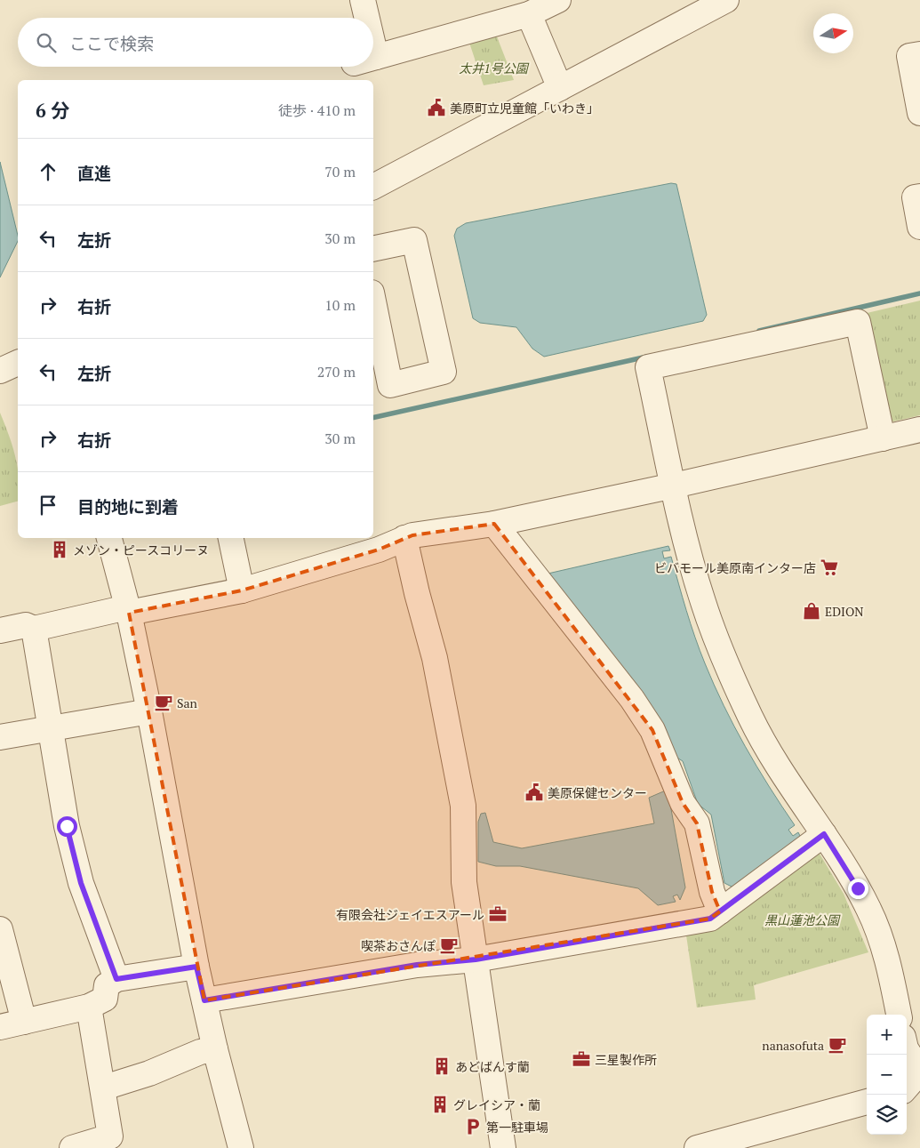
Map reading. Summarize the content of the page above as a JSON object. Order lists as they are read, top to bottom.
{
  "parks": ["太井1号公園", "黒山蓮池公園"],
  "places": {
    "public building": ["美原町立児童館「いわき」", "美原保健センター"],
    "building": ["メゾン・ピースコリーヌ", "あどばんす蘭", "グレイシア・蘭"],
    "supermarket": ["ビバモール美原南インター店"],
    "shop": ["EDION"],
    "cafe": ["San", "喫茶おさんぽ", "nanasofuta"],
    "office": ["有限会社ジェイエスアール", "三星製作所"],
    "parking": ["第一駐車場"]
  },
  "north": "right",
  "page": {
    "search": "ここで検索",
    "heading": ["6 分", "徒歩 · 410 m"],
    "list": [
      ["直進", "70 m"],
      ["左折", "30 m"],
      ["右折", "10 m"],
      ["左折", "270 m"],
      ["右折", "30 m"],
      "目的地に到着"
    ],
    "map_buttons": ["+", "−"]
  }
}
